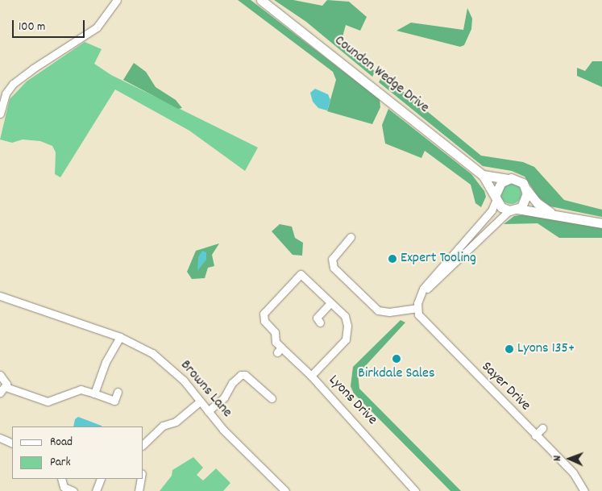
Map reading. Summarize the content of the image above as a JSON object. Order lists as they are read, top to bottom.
{
  "streets": {
    "main road": ["Coundon Wedge Drive"],
    "street": ["Sayer Drive", "Browns Lane", "Lyons Drive"]
  },
  "places": ["Expert Tooling", "Lyons 135+", "Birkdale Sales"],
  "legend": ["Road", "Park"],
  "scale_bar": "100 m",
  "north": "left"
}
